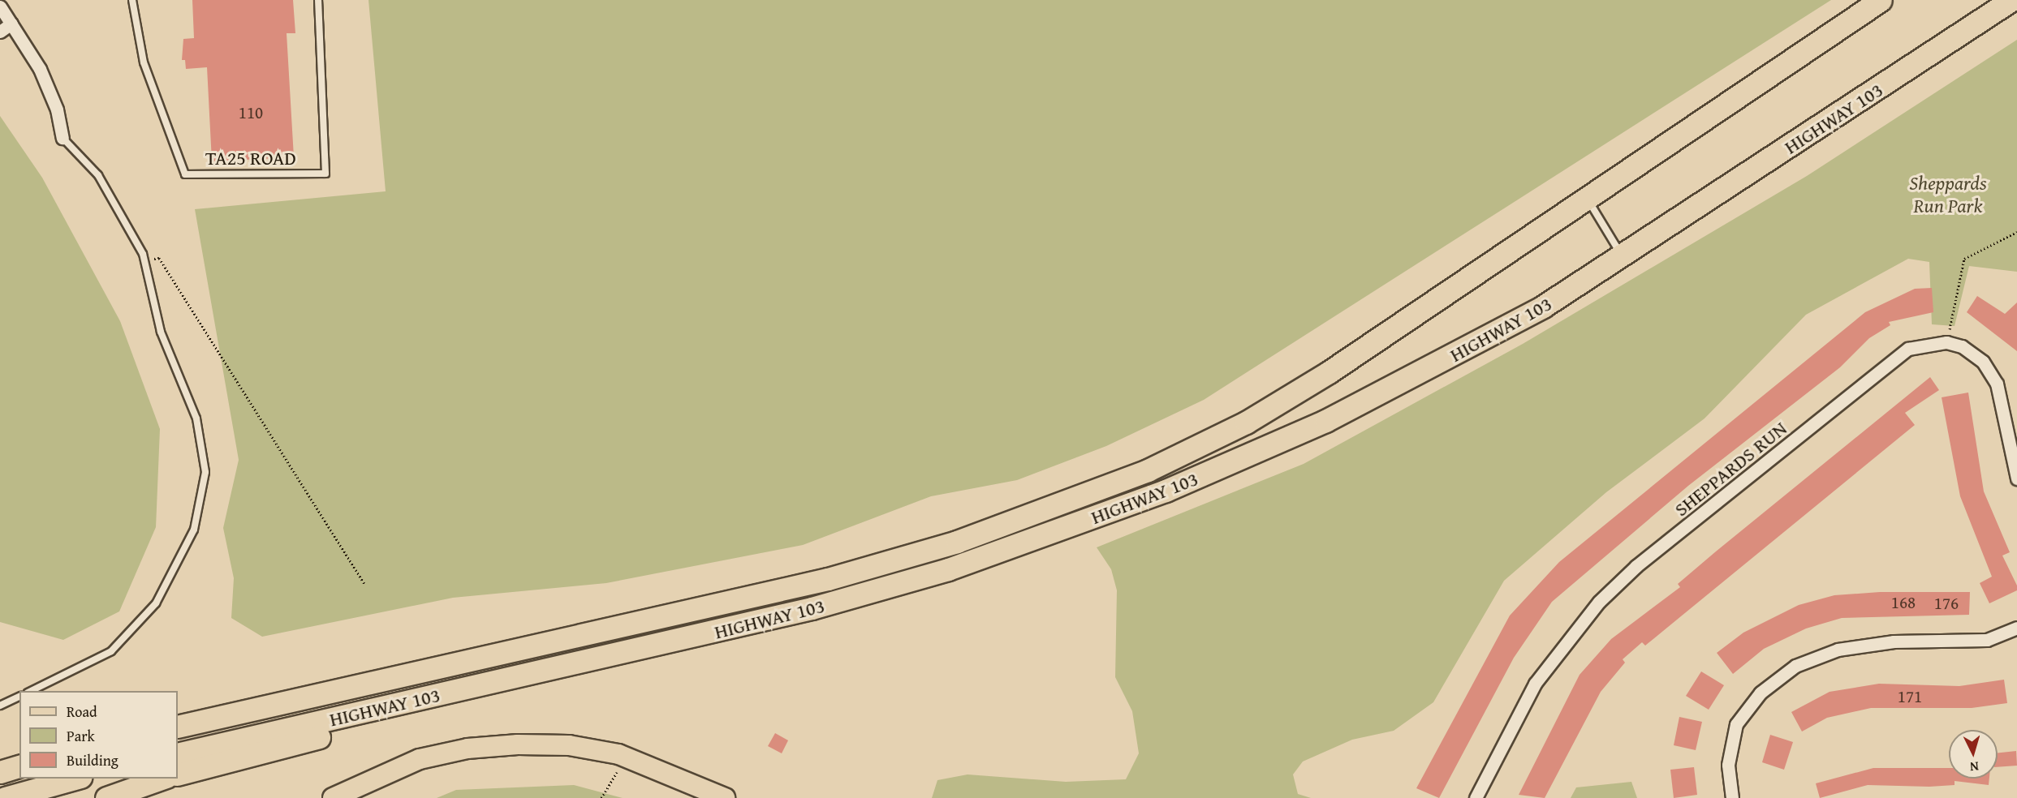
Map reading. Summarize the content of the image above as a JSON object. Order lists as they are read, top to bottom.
{
  "streets": {
    "highway": ["HIGHWAY 103"],
    "street": ["SHEPPARDS RUN"],
    "lane": ["TA25 ROAD"]
  },
  "parks": ["Sheppards Run Park"],
  "house_numbers": [
    "110",
    "168",
    "176",
    "171"
  ],
  "legend": ["Road", "Park", "Building"],
  "north": "bottom"
}
